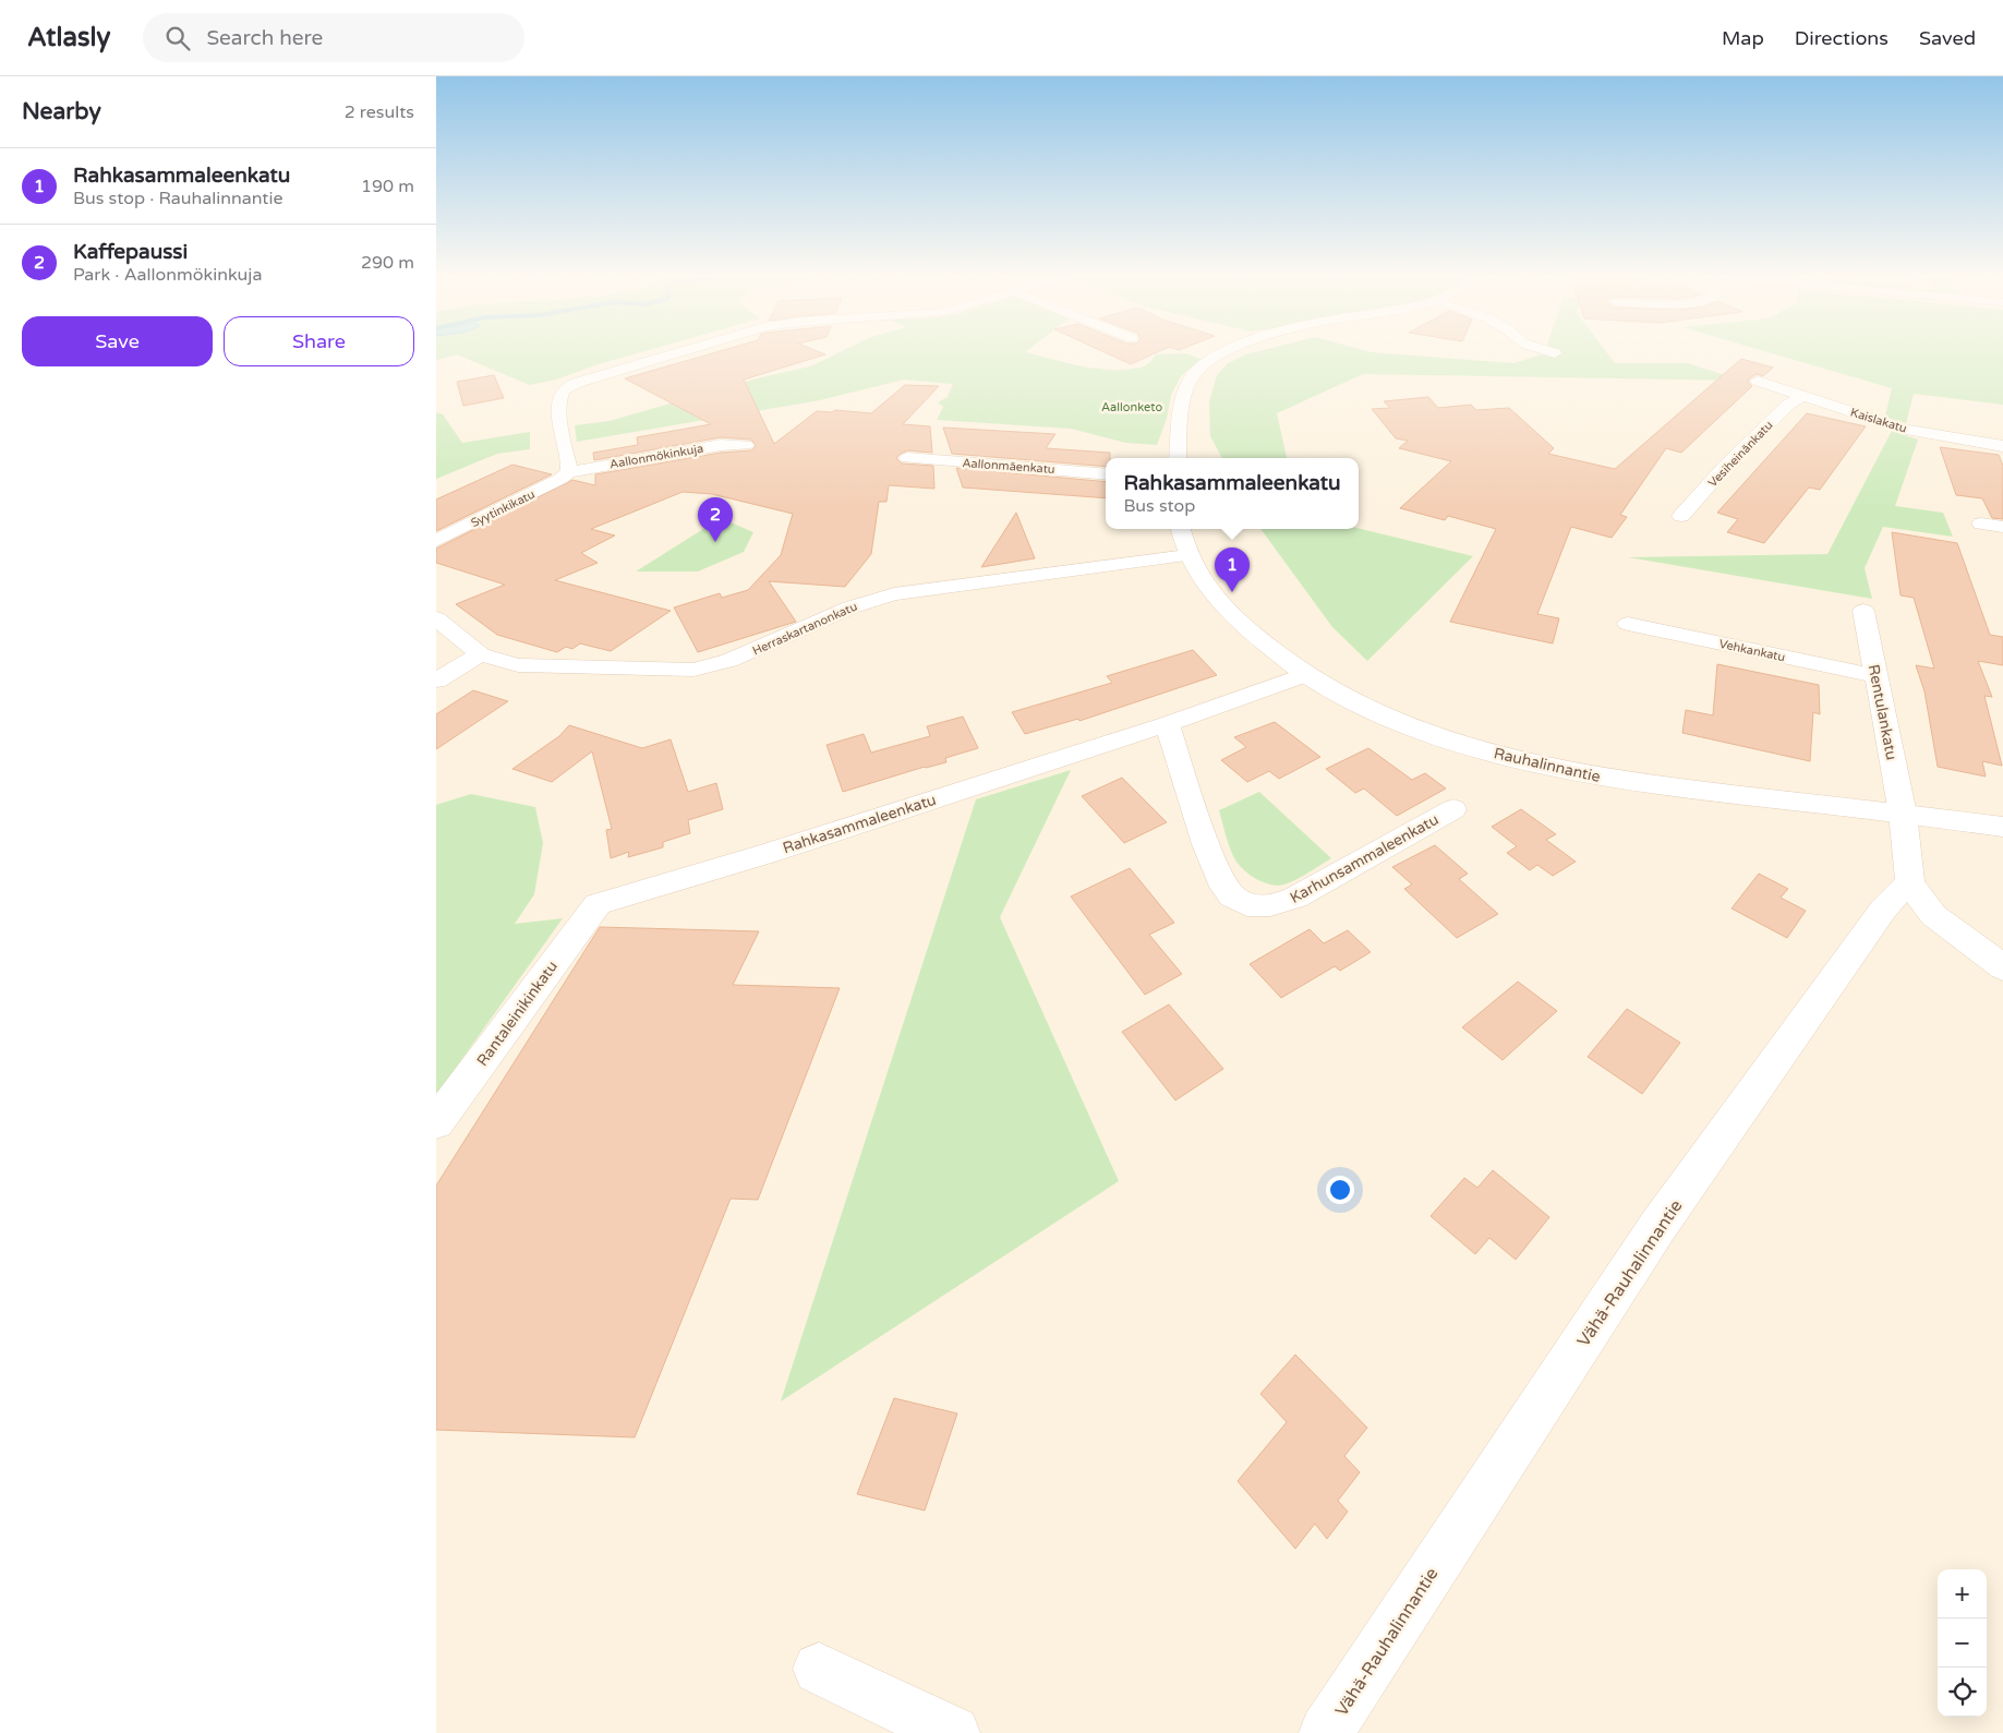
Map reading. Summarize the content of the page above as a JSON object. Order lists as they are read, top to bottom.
{
  "streets": {
    "street": [
      "Kaislakatu",
      "Vesiheinänkatu",
      "Aallonmökinkuja",
      "Aallonmäenkatu",
      "Syytinkikatu",
      "Herraskartanonkatu",
      "Vehkankatu",
      "Rentulankatu",
      "Rauhalinnantie",
      "Rahkasammaleenkatu",
      "Karhunsammaleenkatu",
      "Rantaleinikinkatu",
      "Vähä-Rauhalinnantie"
    ]
  },
  "crossings": [
    ["Kaislakatu", "Vesiheinänkatu"],
    ["Aallonmökinkuja", "Syytinkikatu"],
    ["Herraskartanonkatu", "Rauhalinnantie"],
    ["Vehkankatu", "Rentulankatu"],
    ["Rentulankatu", "Rauhalinnantie"],
    ["Rauhalinnantie", "Rahkasammaleenkatu"],
    ["Rahkasammaleenkatu", "Karhunsammaleenkatu"],
    ["Rahkasammaleenkatu", "Rantaleinikinkatu"]
  ],
  "parks": ["Aallonketo"],
  "page": {
    "header": "Atlasly",
    "search": "Search here",
    "nav": ["Map", "Directions", "Saved"],
    "heading": ["Nearby", "2 results"],
    "list": [
      {
        "mark": "1",
        "name": "Rahkasammaleenkatu",
        "note": "Bus stop · Rauhalinnantie",
        "value": "190 m"
      },
      {
        "mark": "2",
        "name": "Kaffepaussi",
        "note": "Park · Aallonmökinkuja",
        "value": "290 m"
      }
    ],
    "buttons": ["Save", "Share"],
    "popup": ["Rahkasammaleenkatu", "Bus stop"],
    "pins": ["2", "1"],
    "map_buttons": ["+", "−"]
  }
}
